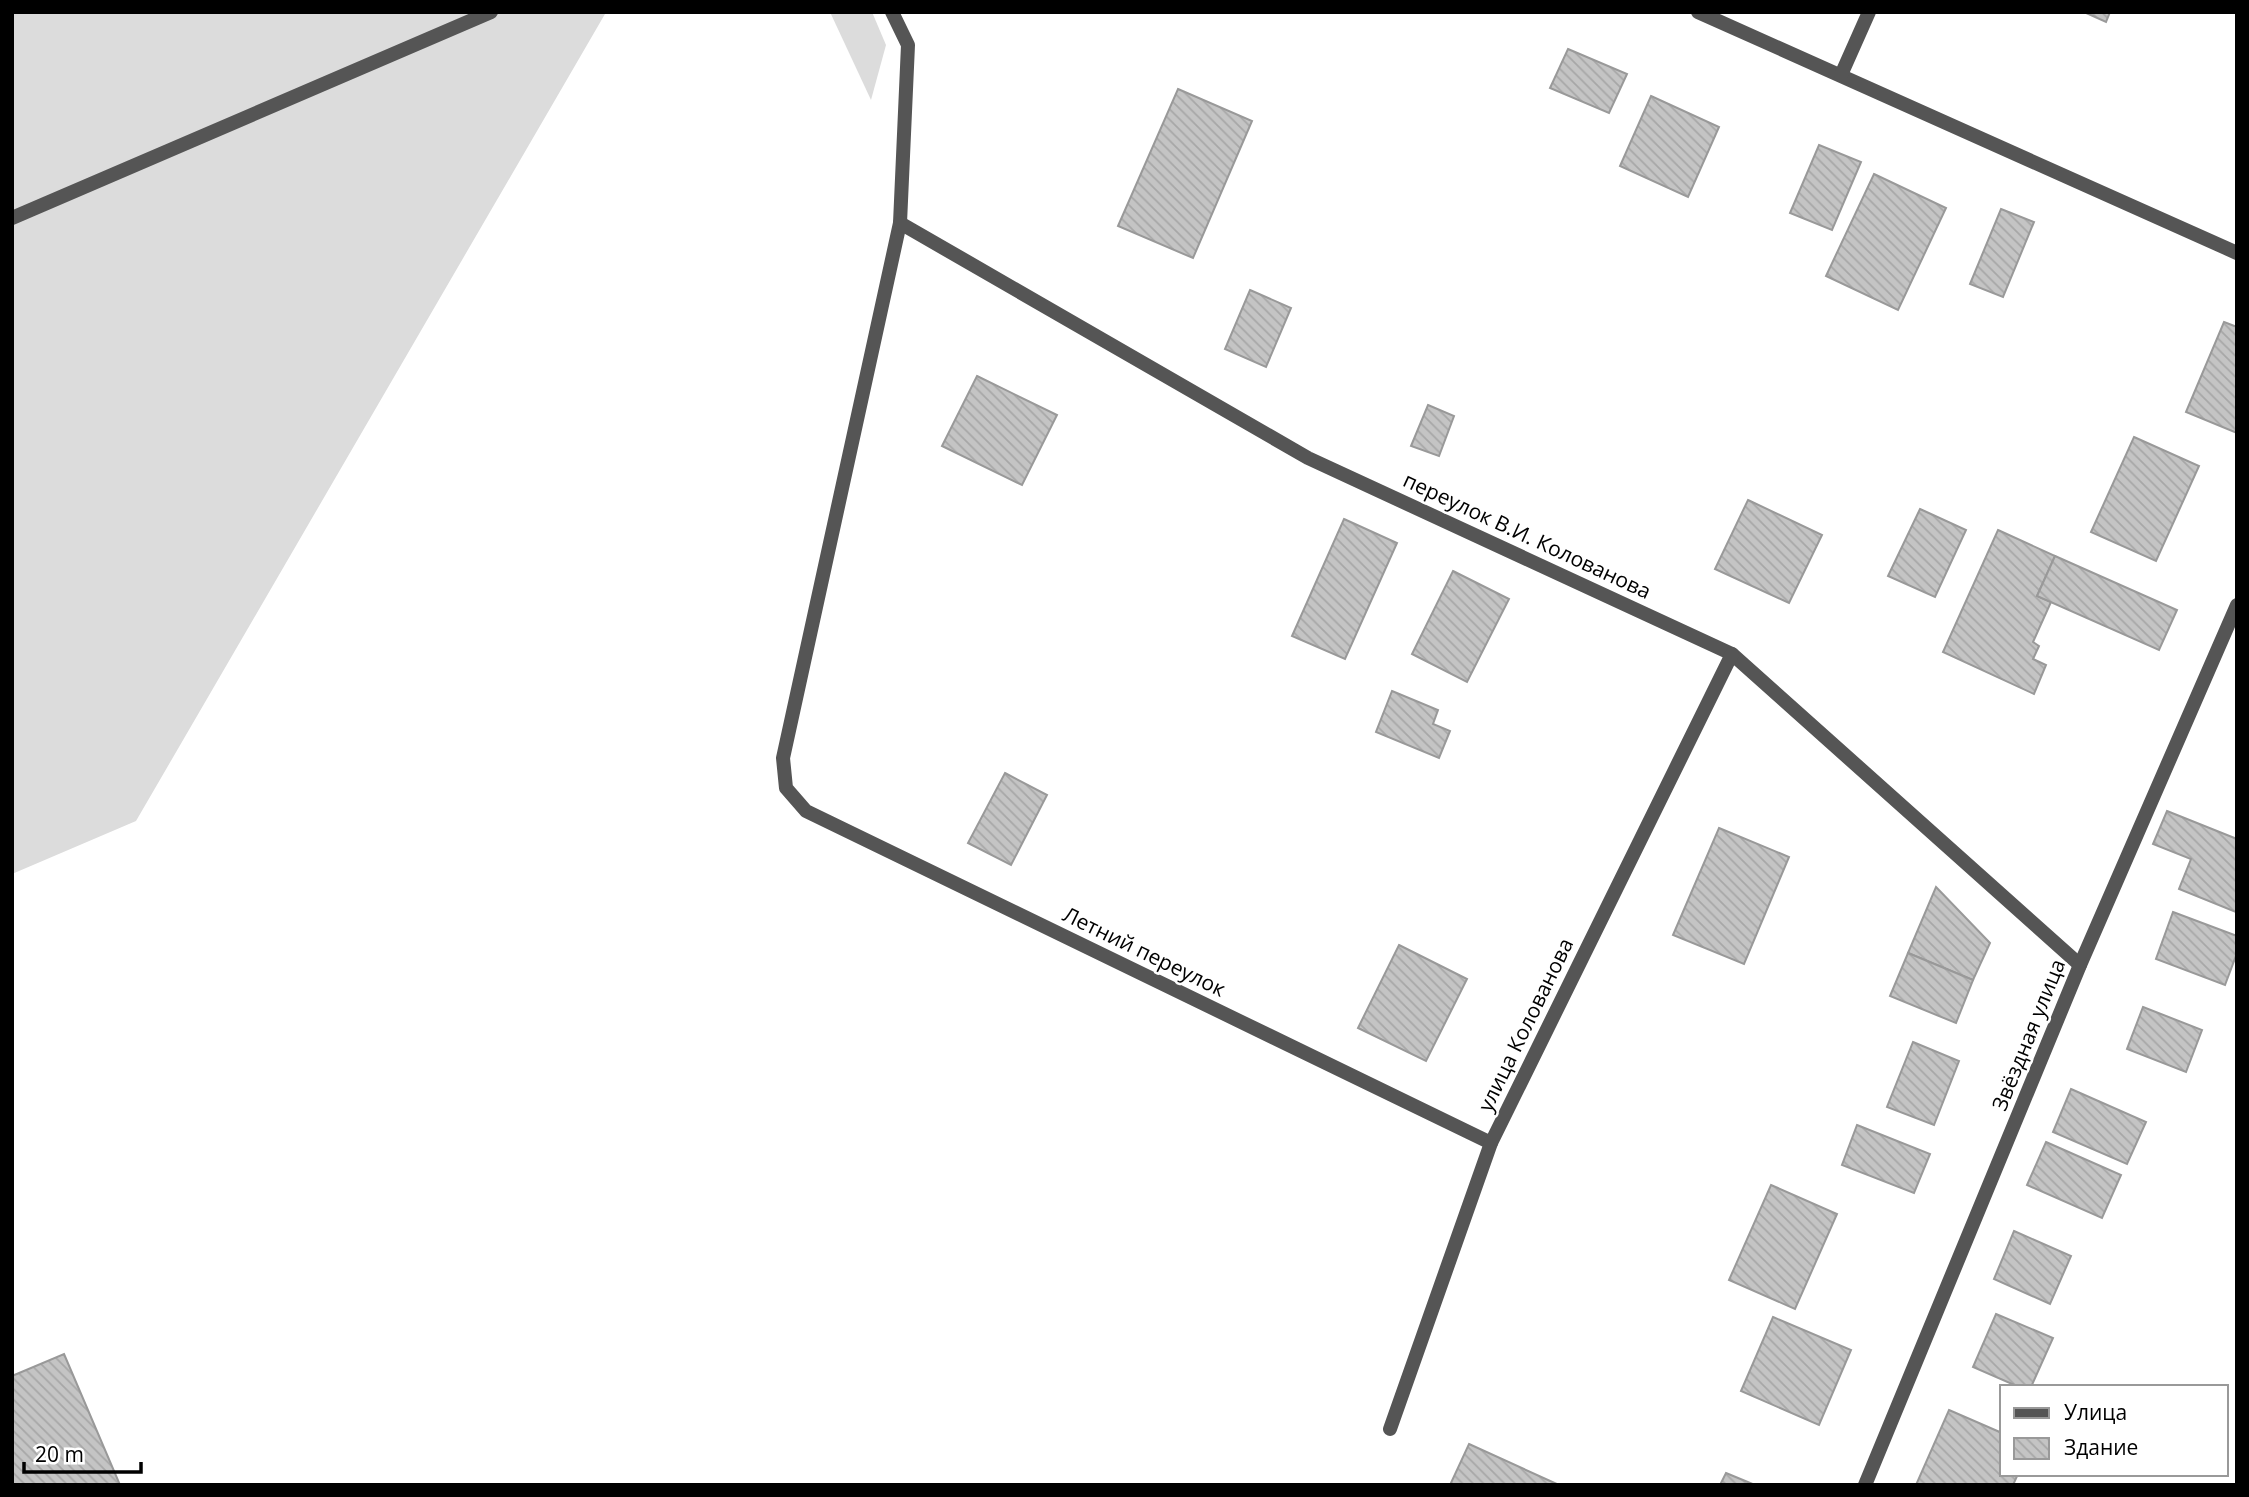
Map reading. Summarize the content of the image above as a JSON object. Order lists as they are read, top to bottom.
{
  "streets": {
    "street": [
      "переулок В.И. Колованова",
      "Летний переулок",
      "улица Колованова",
      "Звёздная улица"
    ]
  },
  "crossings": [
    ["переулок В.И. Колованова", "Летний переулок"],
    ["переулок В.И. Колованова", "улица Колованова"],
    ["переулок В.И. Колованова", "Звёздная улица"],
    ["Летний переулок", "улица Колованова"]
  ],
  "legend": ["Улица", "Здание"],
  "scale_bar": "20 m"
}
